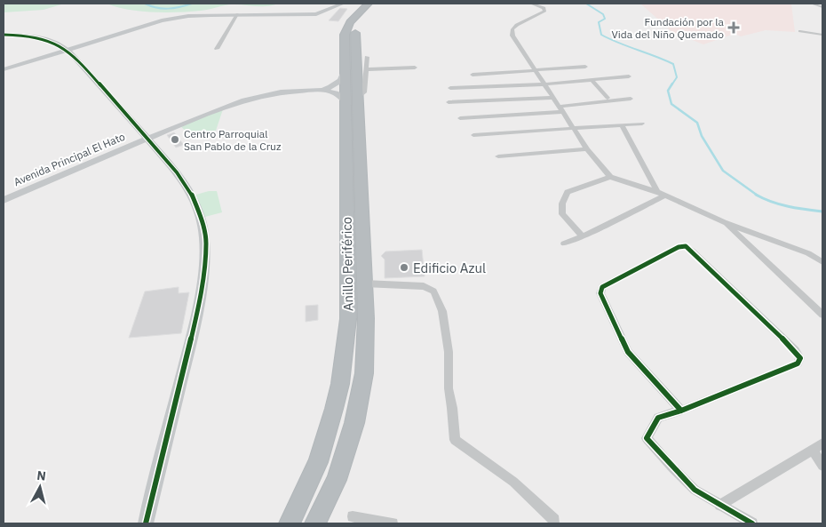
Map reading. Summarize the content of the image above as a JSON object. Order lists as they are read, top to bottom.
{
  "streets": {
    "highway": ["Anillo Periférico"],
    "street": ["Avenida Principal El Hato"]
  },
  "crossings": [
    ["Avenida Principal El Hato", "Anillo Periférico"]
  ],
  "places": {
    "health": ["Fundación por la Vida del Niño Quemado"],
    "other": ["Centro Parroquial San Pablo de la Cruz", "Edificio Azul"]
  },
  "north": "top"
}
